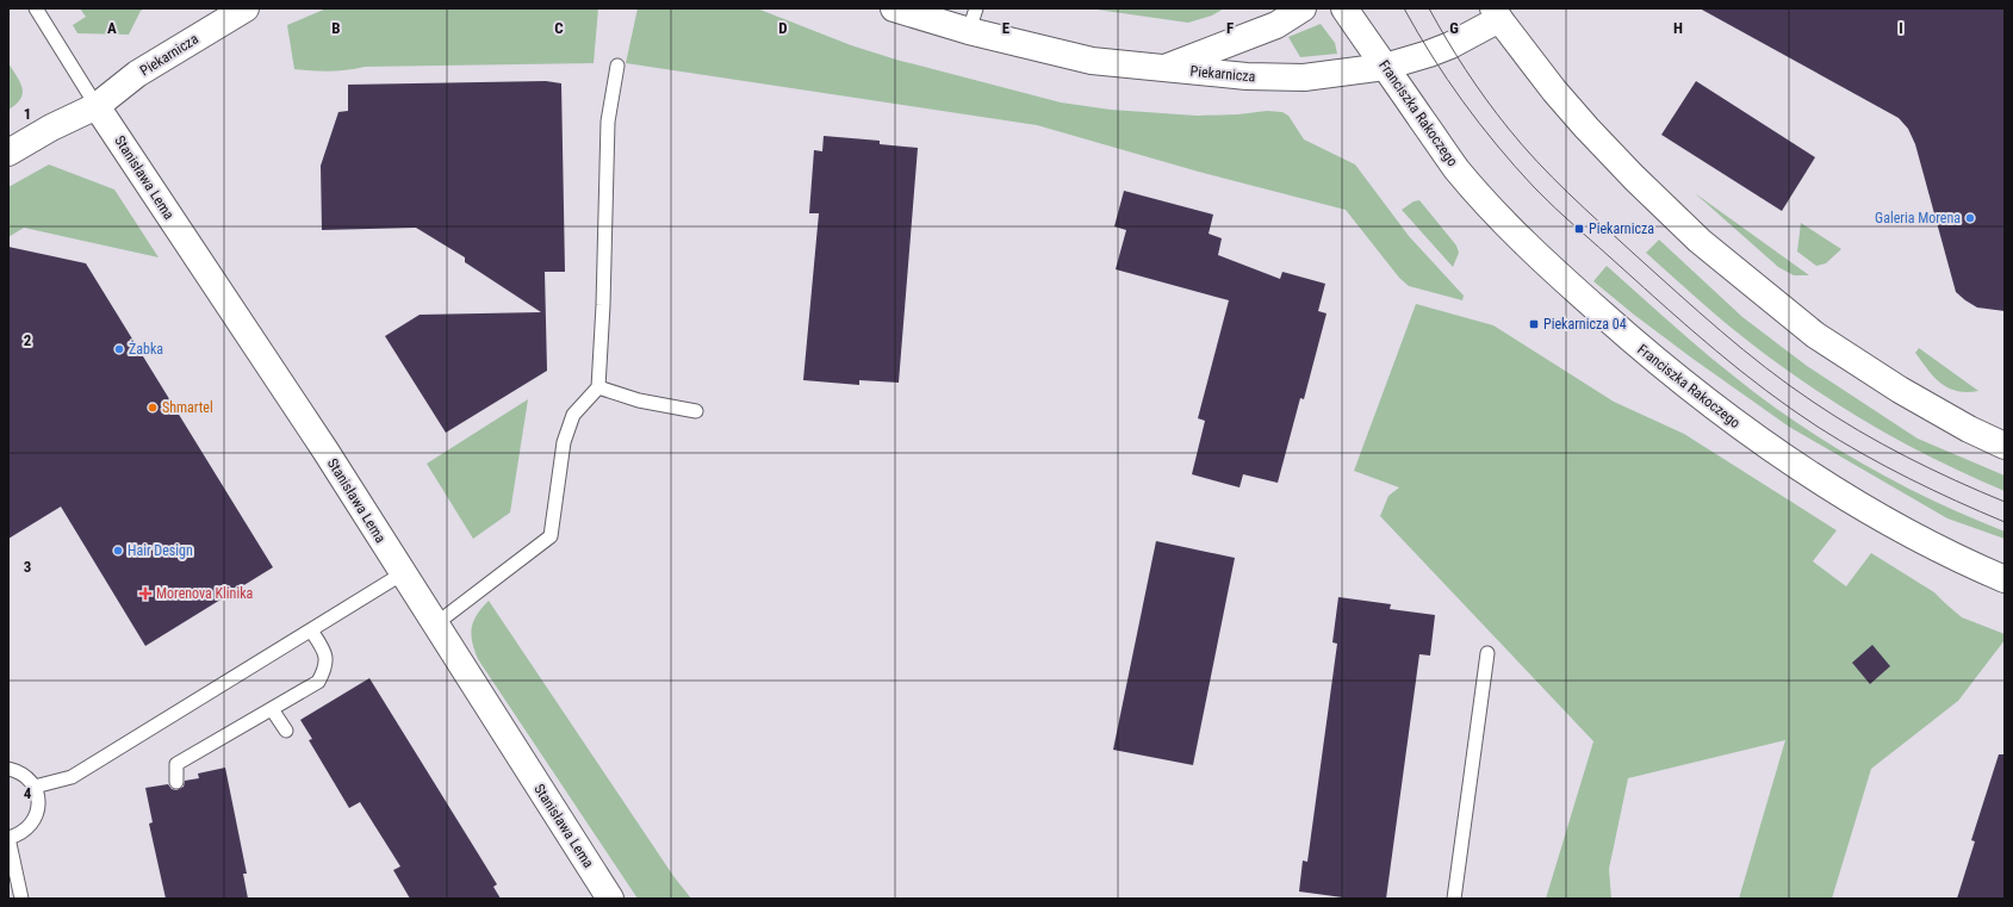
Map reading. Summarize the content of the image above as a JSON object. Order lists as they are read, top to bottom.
{
  "streets": {
    "street": ["Piekarnicza", "Franciszka Rakoczego", "Stanisława Lema"]
  },
  "crossings": [
    ["Piekarnicza", "Franciszka Rakoczego"],
    ["Piekarnicza", "Stanisława Lema"]
  ],
  "places": {
    "other": [
      "Galeria Morena",
      "Żabka",
      "Shmartel",
      "Hair Design"
    ],
    "transit": ["Piekarnicza", "Piekarnicza 04"],
    "health": ["Morenova Klinika"]
  },
  "grid": {
    "columns": [
      "A",
      "B",
      "C",
      "D",
      "E",
      "F",
      "G",
      "H",
      "I"
    ],
    "rows": [
      "1",
      "2",
      "3",
      "4"
    ]
  }
}
